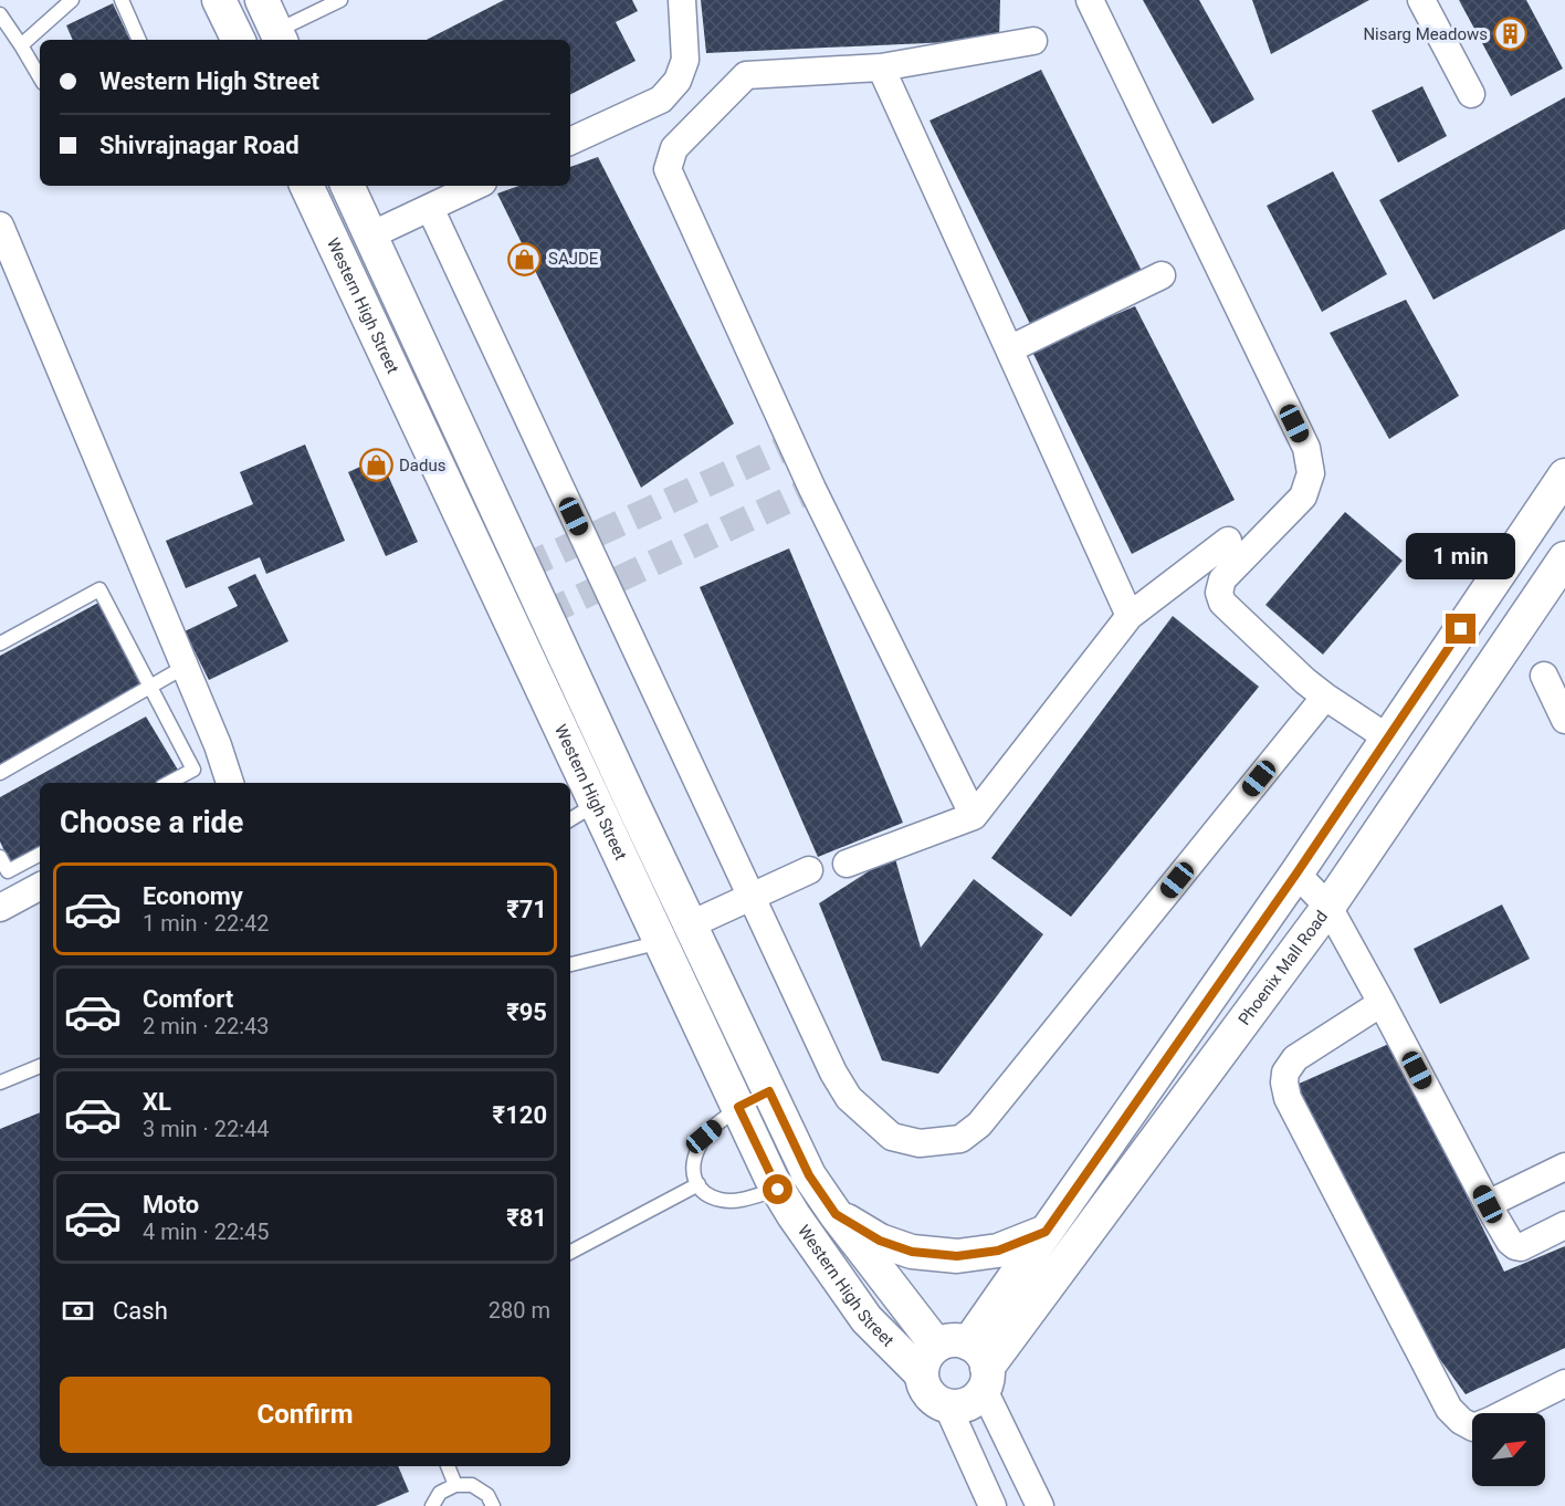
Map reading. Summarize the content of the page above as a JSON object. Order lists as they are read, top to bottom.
{
  "streets": {
    "street": ["Western High Street", "Phoenix Mall Road"]
  },
  "crossings": [
    ["Western High Street", "Phoenix Mall Road"]
  ],
  "places": {
    "building": ["Nisarg Meadows"],
    "shop": ["SAJDE", "Dadus"]
  },
  "north": "top right",
  "page": {
    "banner": ["Western High Street", "Shivrajnagar Road"],
    "bubble": "1 min",
    "heading": "Choose a ride",
    "list": [
      {
        "name": "Economy",
        "note": "1 min · 22:42",
        "value": "₹71"
      },
      {
        "name": "Comfort",
        "note": "2 min · 22:43",
        "value": "₹95"
      },
      {
        "name": "XL",
        "note": "3 min · 22:44",
        "value": "₹120"
      },
      {
        "name": "Moto",
        "note": "4 min · 22:45",
        "value": "₹81"
      }
    ],
    "pay": ["Cash", "280 m"],
    "buttons": "Confirm"
  }
}
